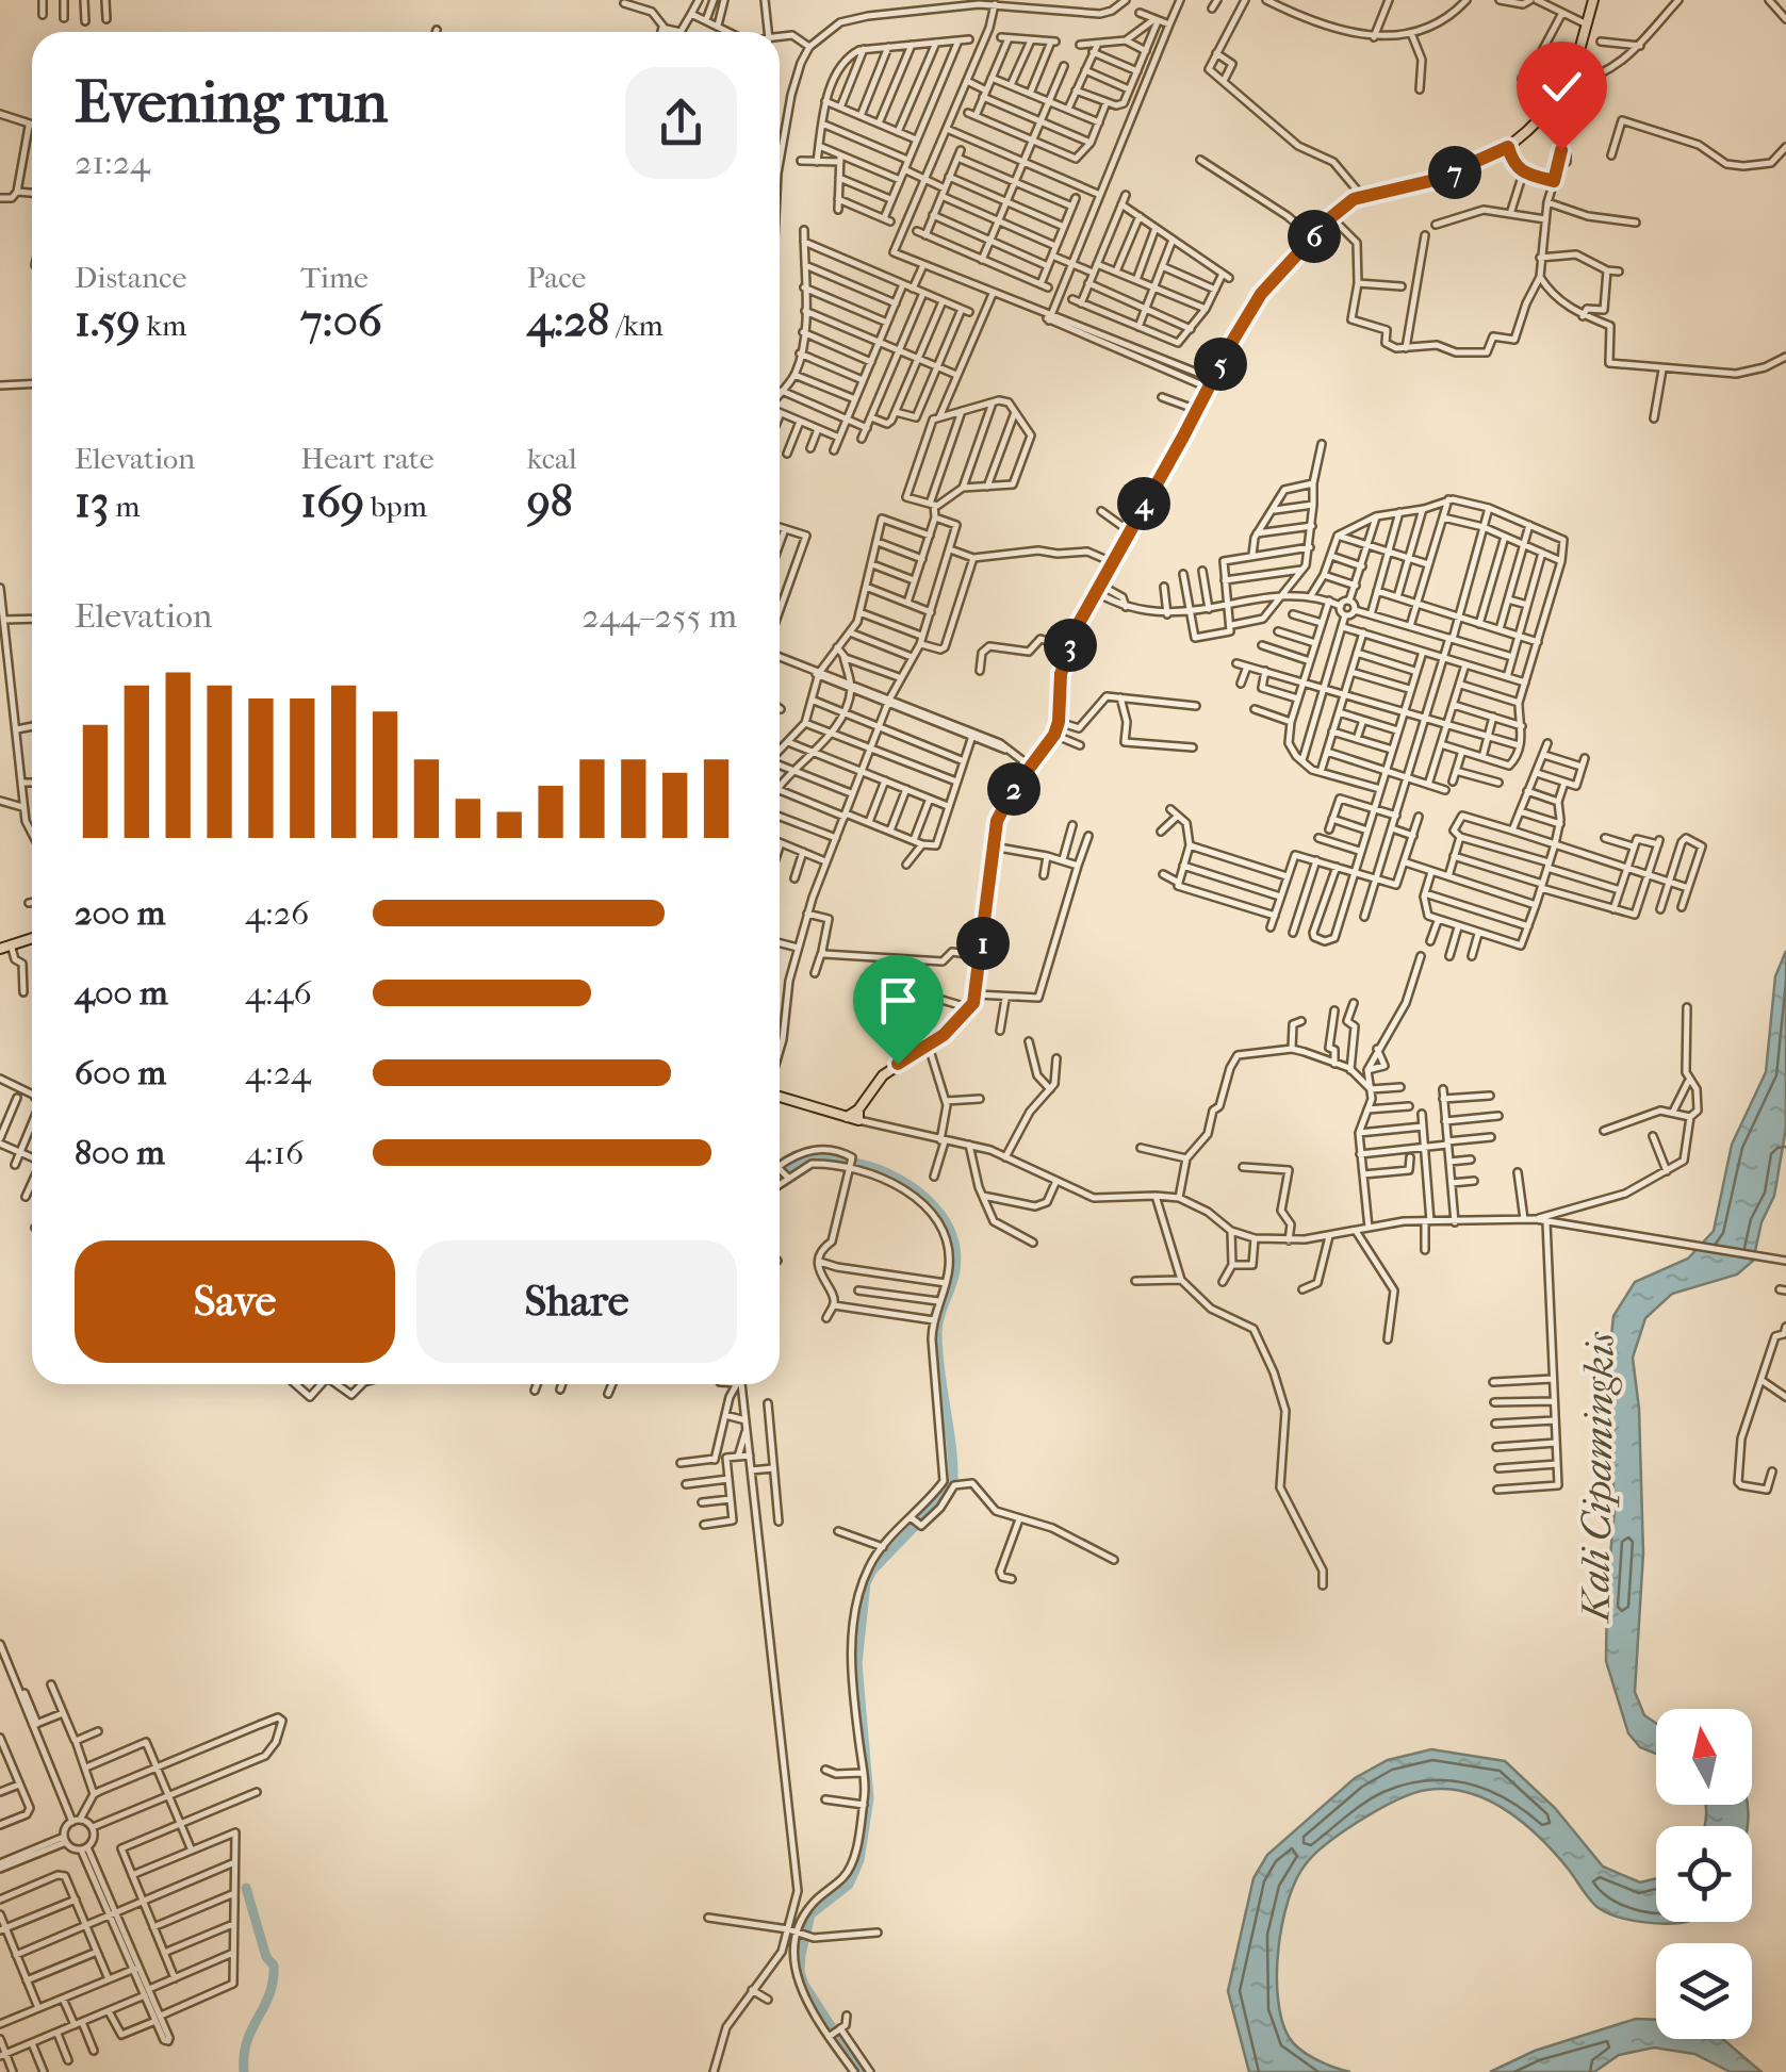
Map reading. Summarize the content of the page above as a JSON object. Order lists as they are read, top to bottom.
{
  "water": ["Kali Cipamingkis"],
  "north": "top",
  "page": {
    "heading": ["Evening run", "21:24"],
    "pins": [
      "7",
      "6",
      "5",
      "4",
      "3",
      "2",
      "1"
    ],
    "stats": [
      ["Distance", "1.59 km"],
      ["Time", "7:06"],
      ["Pace", "4:28 /km"],
      ["Elevation", "13 m"],
      ["Heart rate", "169 bpm"],
      ["kcal", "98"]
    ],
    "chart": ["Elevation", "244–255 m"],
    "list": [
      {
        "name": "200 m",
        "note": "4:26"
      },
      {
        "name": "400 m",
        "note": "4:46"
      },
      {
        "name": "600 m",
        "note": "4:24"
      },
      {
        "name": "800 m",
        "note": "4:16"
      }
    ],
    "buttons": ["Save", "Share"]
  }
}
